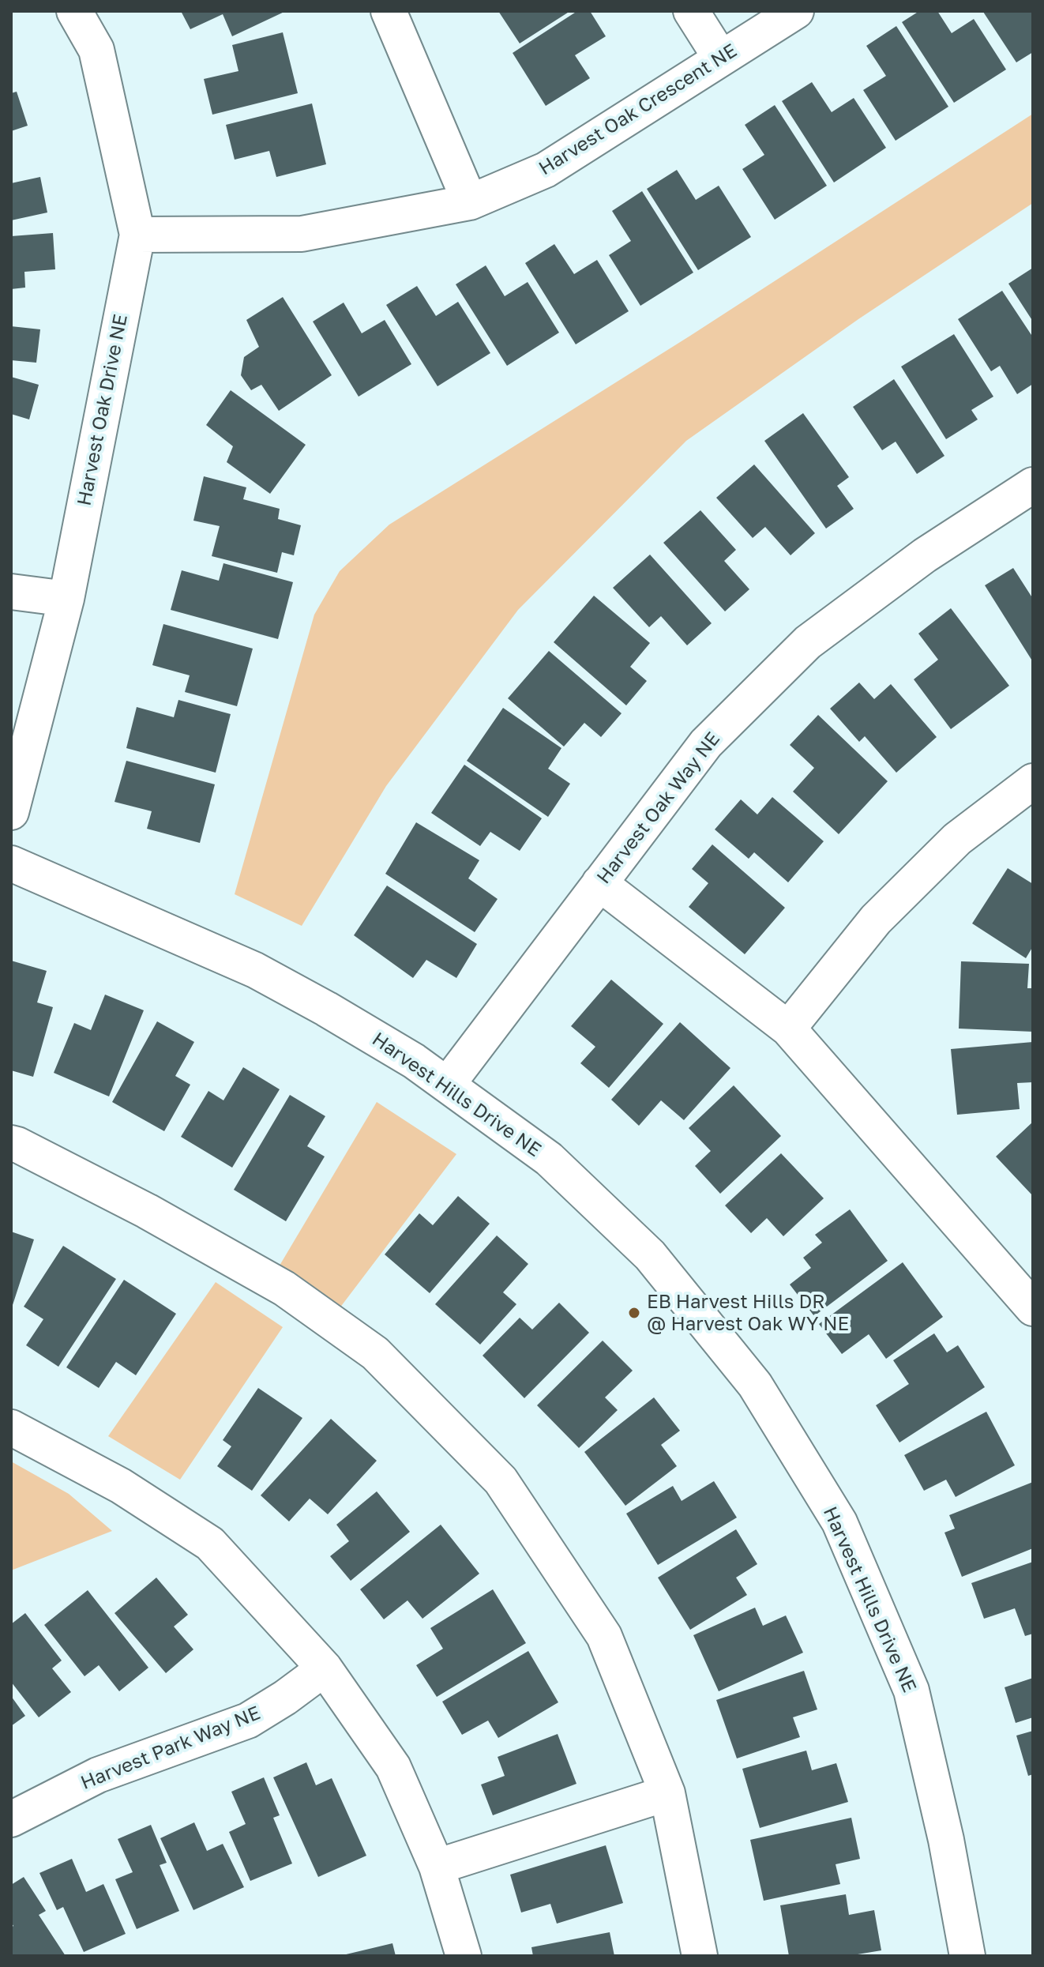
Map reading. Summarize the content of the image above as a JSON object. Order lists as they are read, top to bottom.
{
  "streets": {
    "street": [
      "Harvest Oak Crescent NE",
      "Harvest Oak Drive NE",
      "Harvest Oak Way NE",
      "Harvest Hills Drive NE",
      "Harvest Park Way NE"
    ]
  },
  "crossings": [
    ["Harvest Oak Crescent NE", "Harvest Oak Drive NE"],
    ["Harvest Oak Way NE", "Harvest Hills Drive NE"]
  ],
  "places": ["EB Harvest Hills DR @ Harvest Oak WY NE"]
}
